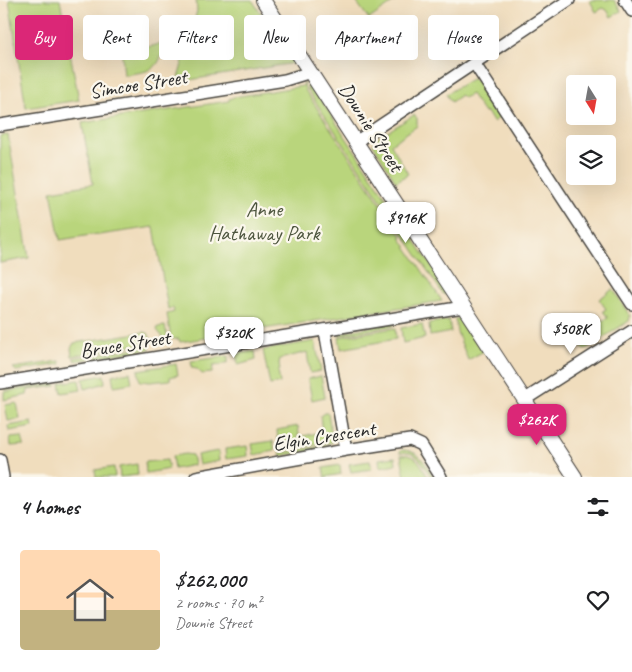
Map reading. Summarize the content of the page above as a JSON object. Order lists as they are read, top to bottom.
{
  "streets": {
    "main road": ["Downie Street"],
    "street": ["Simcoe Street", "Bruce Street", "Elgin Crescent"]
  },
  "crossings": [
    ["Simcoe Street", "Downie Street"],
    ["Downie Street", "Bruce Street"]
  ],
  "parks": ["Anne Hathaway Park"],
  "north": "bottom",
  "page": {
    "chip": [
      "Buy",
      "Rent",
      "Filters",
      "New",
      "Apartment",
      "House"
    ],
    "price": [
      "$916K",
      "$508K",
      "$320K",
      "$262K"
    ],
    "heading": "4 homes",
    "list": [
      {
        "name": "$262,000",
        "note": "2 rooms · 70 m² · Downie Street"
      }
    ]
  }
}
